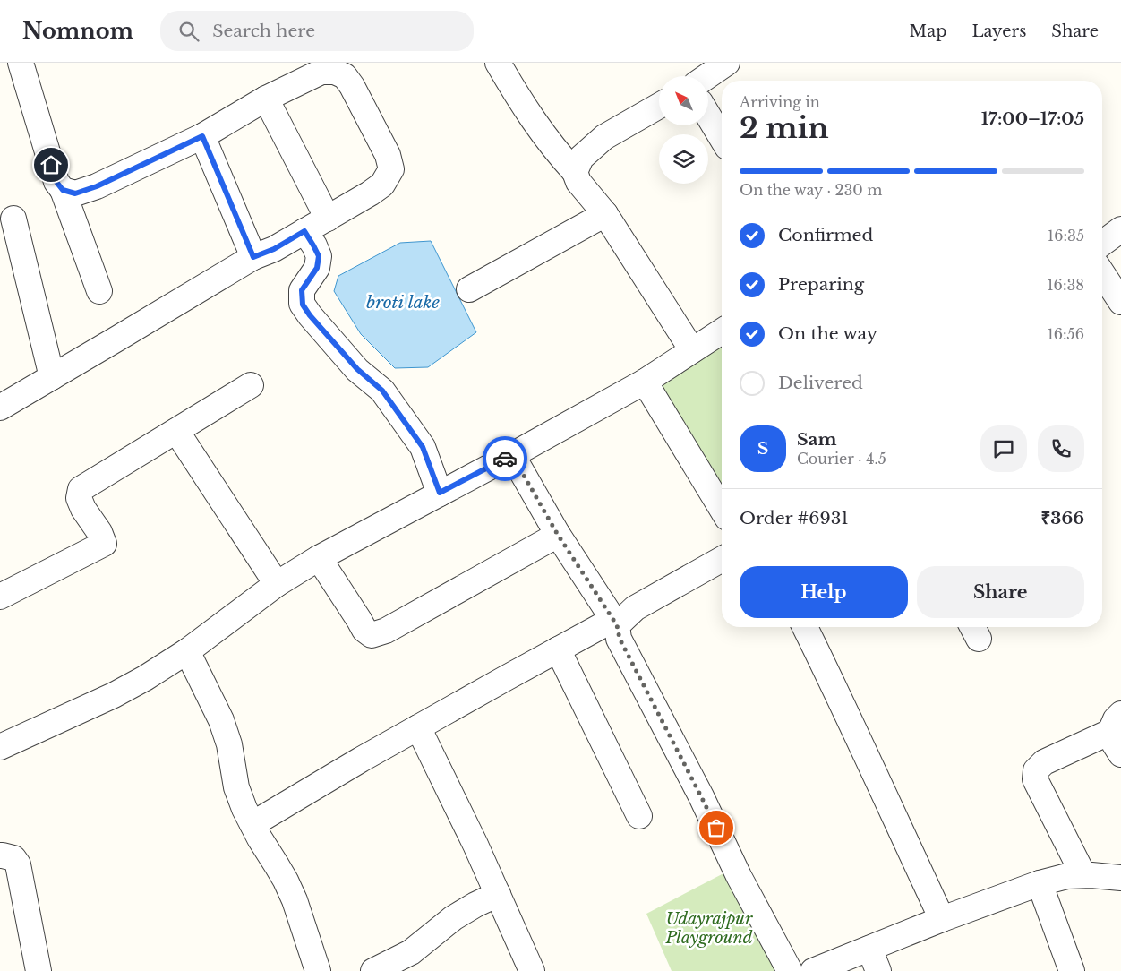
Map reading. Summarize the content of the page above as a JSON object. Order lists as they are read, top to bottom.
{
  "water": ["broti lake"],
  "parks": ["Udayrajpur Playground"],
  "north": "top left",
  "page": {
    "header": "Nomnom",
    "search": "Search here",
    "nav": ["Map", "Layers", "Share"],
    "heading": ["2 min", "Arriving in", "17:00–17:05"],
    "panel": [
      "Sam",
      "Courier · 4.5",
      "Order #6931",
      "₹366"
    ],
    "bar": "On the way · 230 m",
    "list": [
      ["Confirmed", "16:35"],
      ["Preparing", "16:38"],
      ["On the way", "16:56"],
      "Delivered"
    ],
    "round": "S",
    "buttons": ["Help", "Share"]
  }
}
